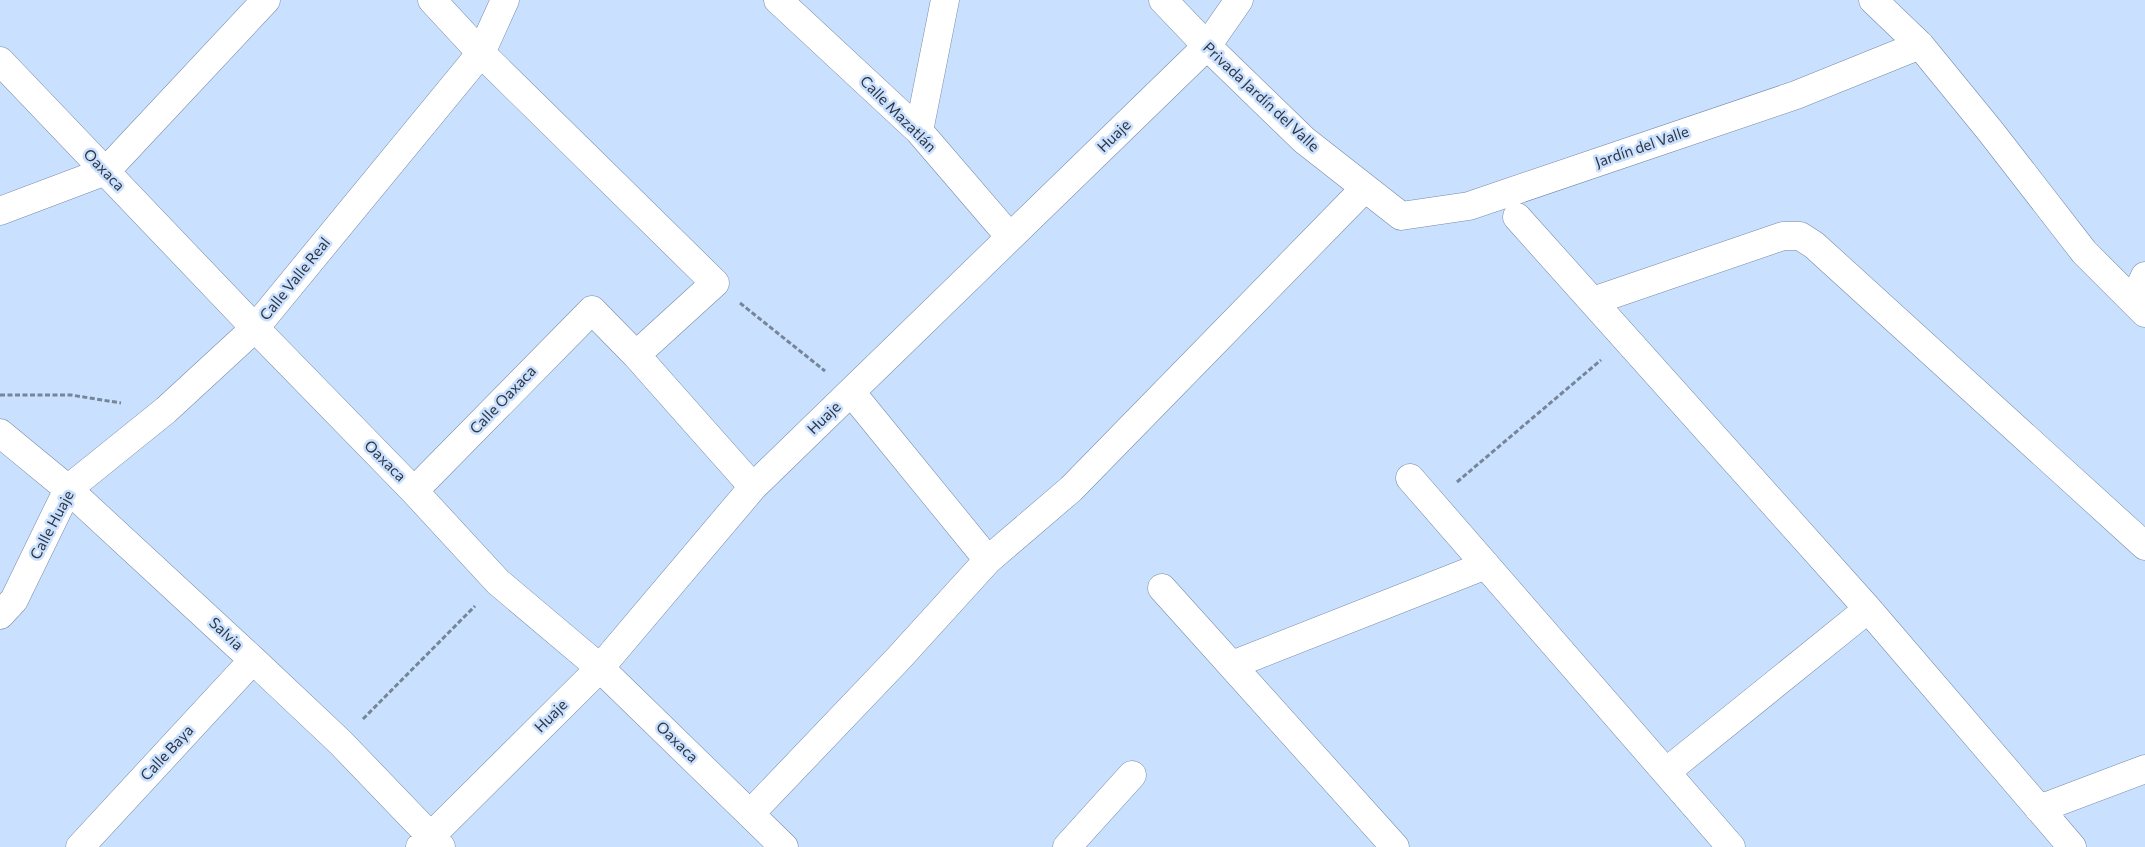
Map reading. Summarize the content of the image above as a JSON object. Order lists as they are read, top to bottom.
{
  "streets": {
    "street": [
      "Privada Jardín del Valle",
      "Calle Mazatlán",
      "Huaje",
      "Jardín del Valle",
      "Oaxaca",
      "Calle Valle Real",
      "Calle Oaxaca",
      "Calle Huaje",
      "Salvia",
      "Calle Baya"
    ]
  },
  "crossings": [
    ["Privada Jardín del Valle", "Huaje"],
    ["Privada Jardín del Valle", "Jardín del Valle"],
    ["Calle Mazatlán", "Huaje"],
    ["Huaje", "Oaxaca"],
    ["Huaje", "Salvia"],
    ["Oaxaca", "Calle Valle Real"],
    ["Oaxaca", "Calle Oaxaca"],
    ["Calle Valle Real", "Calle Huaje"],
    ["Calle Huaje", "Salvia"],
    ["Salvia", "Calle Baya"]
  ]
}
